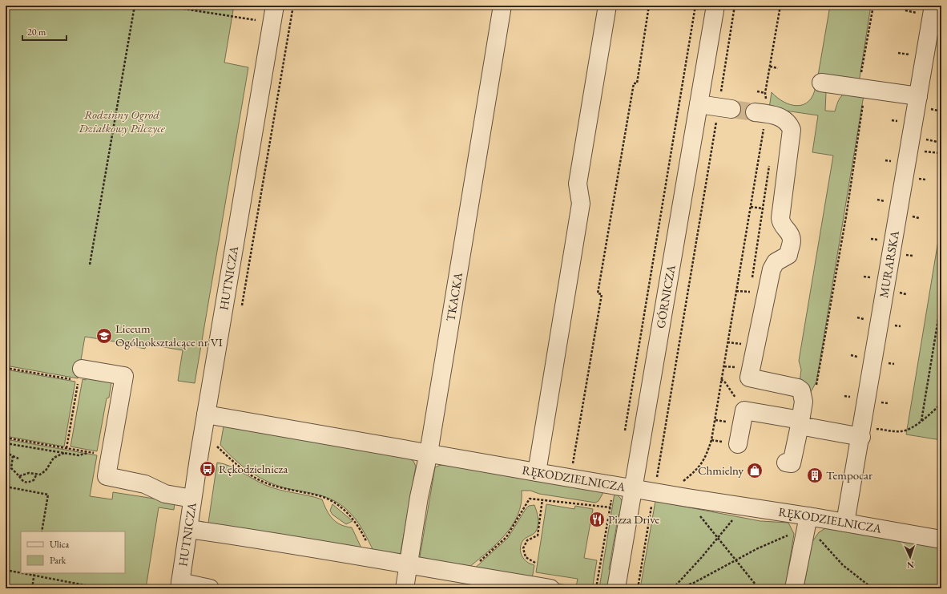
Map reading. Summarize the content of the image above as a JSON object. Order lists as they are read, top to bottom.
{
  "streets": {
    "street": [
      "MURARSKA",
      "HUTNICZA",
      "GÓRNICZA",
      "TKACKA",
      "RĘKODZIELNICZA"
    ]
  },
  "crossings": [
    ["MURARSKA", "RĘKODZIELNICZA"],
    ["HUTNICZA", "RĘKODZIELNICZA"],
    ["GÓRNICZA", "RĘKODZIELNICZA"],
    ["TKACKA", "RĘKODZIELNICZA"]
  ],
  "parks": ["Rodzinny Ogród Działkowy Pilczyce"],
  "places": {
    "school or university": ["Liceum Ogólnokształcące nr VI"],
    "bus stop": ["Rękodzielnicza"],
    "shop": ["Chmielny"],
    "building": ["Tempocar"],
    "restaurant": ["Pizza Drive"]
  },
  "legend": ["Ulica", "Park"],
  "scale_bar": "20 m",
  "north": "bottom"
}
